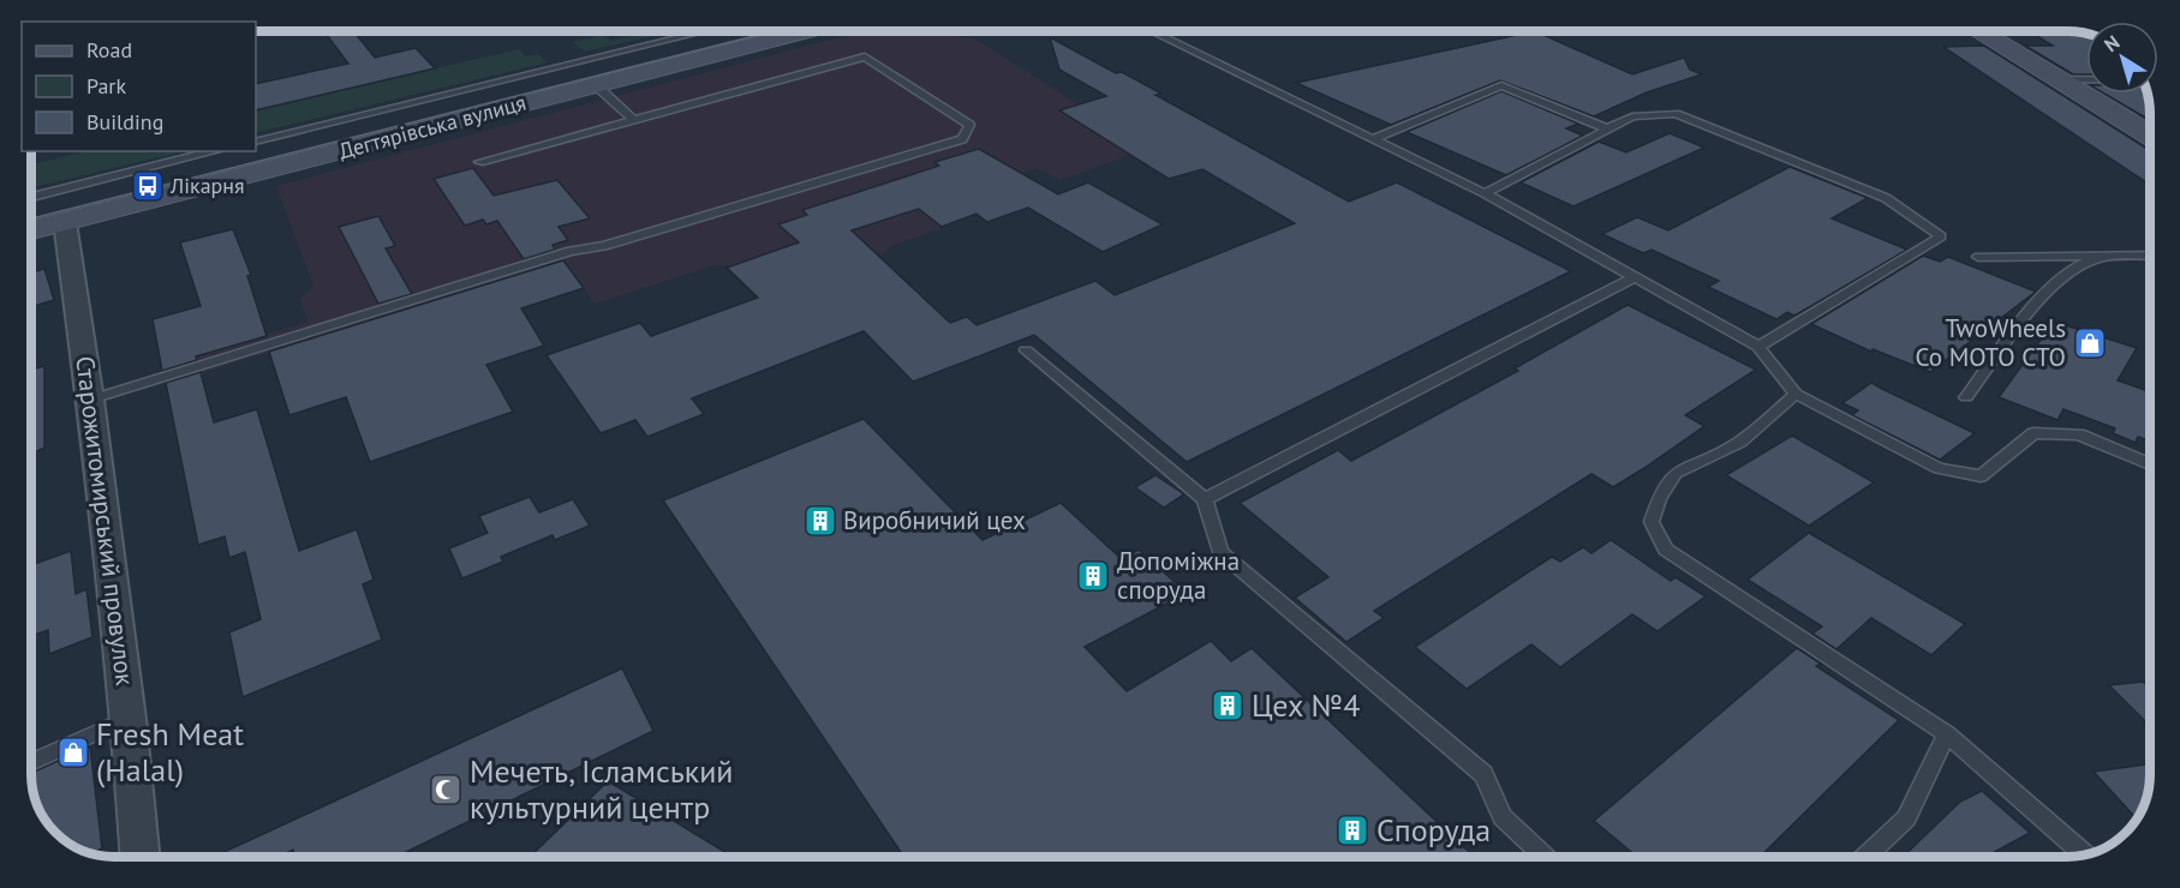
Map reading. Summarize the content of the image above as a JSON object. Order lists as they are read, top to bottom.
{
  "streets": {
    "main road": ["Дегтярівська вулиця"],
    "street": ["Старожитомирський провулок"]
  },
  "crossings": [
    ["Дегтярівська вулиця", "Старожитомирський провулок"]
  ],
  "places": {
    "bus stop": ["Лікарня"],
    "shop": ["TwoWheels Co МОТО СТО", "Fresh Meat (Halal)"],
    "building": [
      "Виробничий цех",
      "Допоміжна споруда",
      "Цех №4",
      "Споруда"
    ],
    "mosque": ["Мечеть, Ісламський культурний центр"]
  },
  "legend": ["Road", "Park", "Building"],
  "north": "top left"
}
